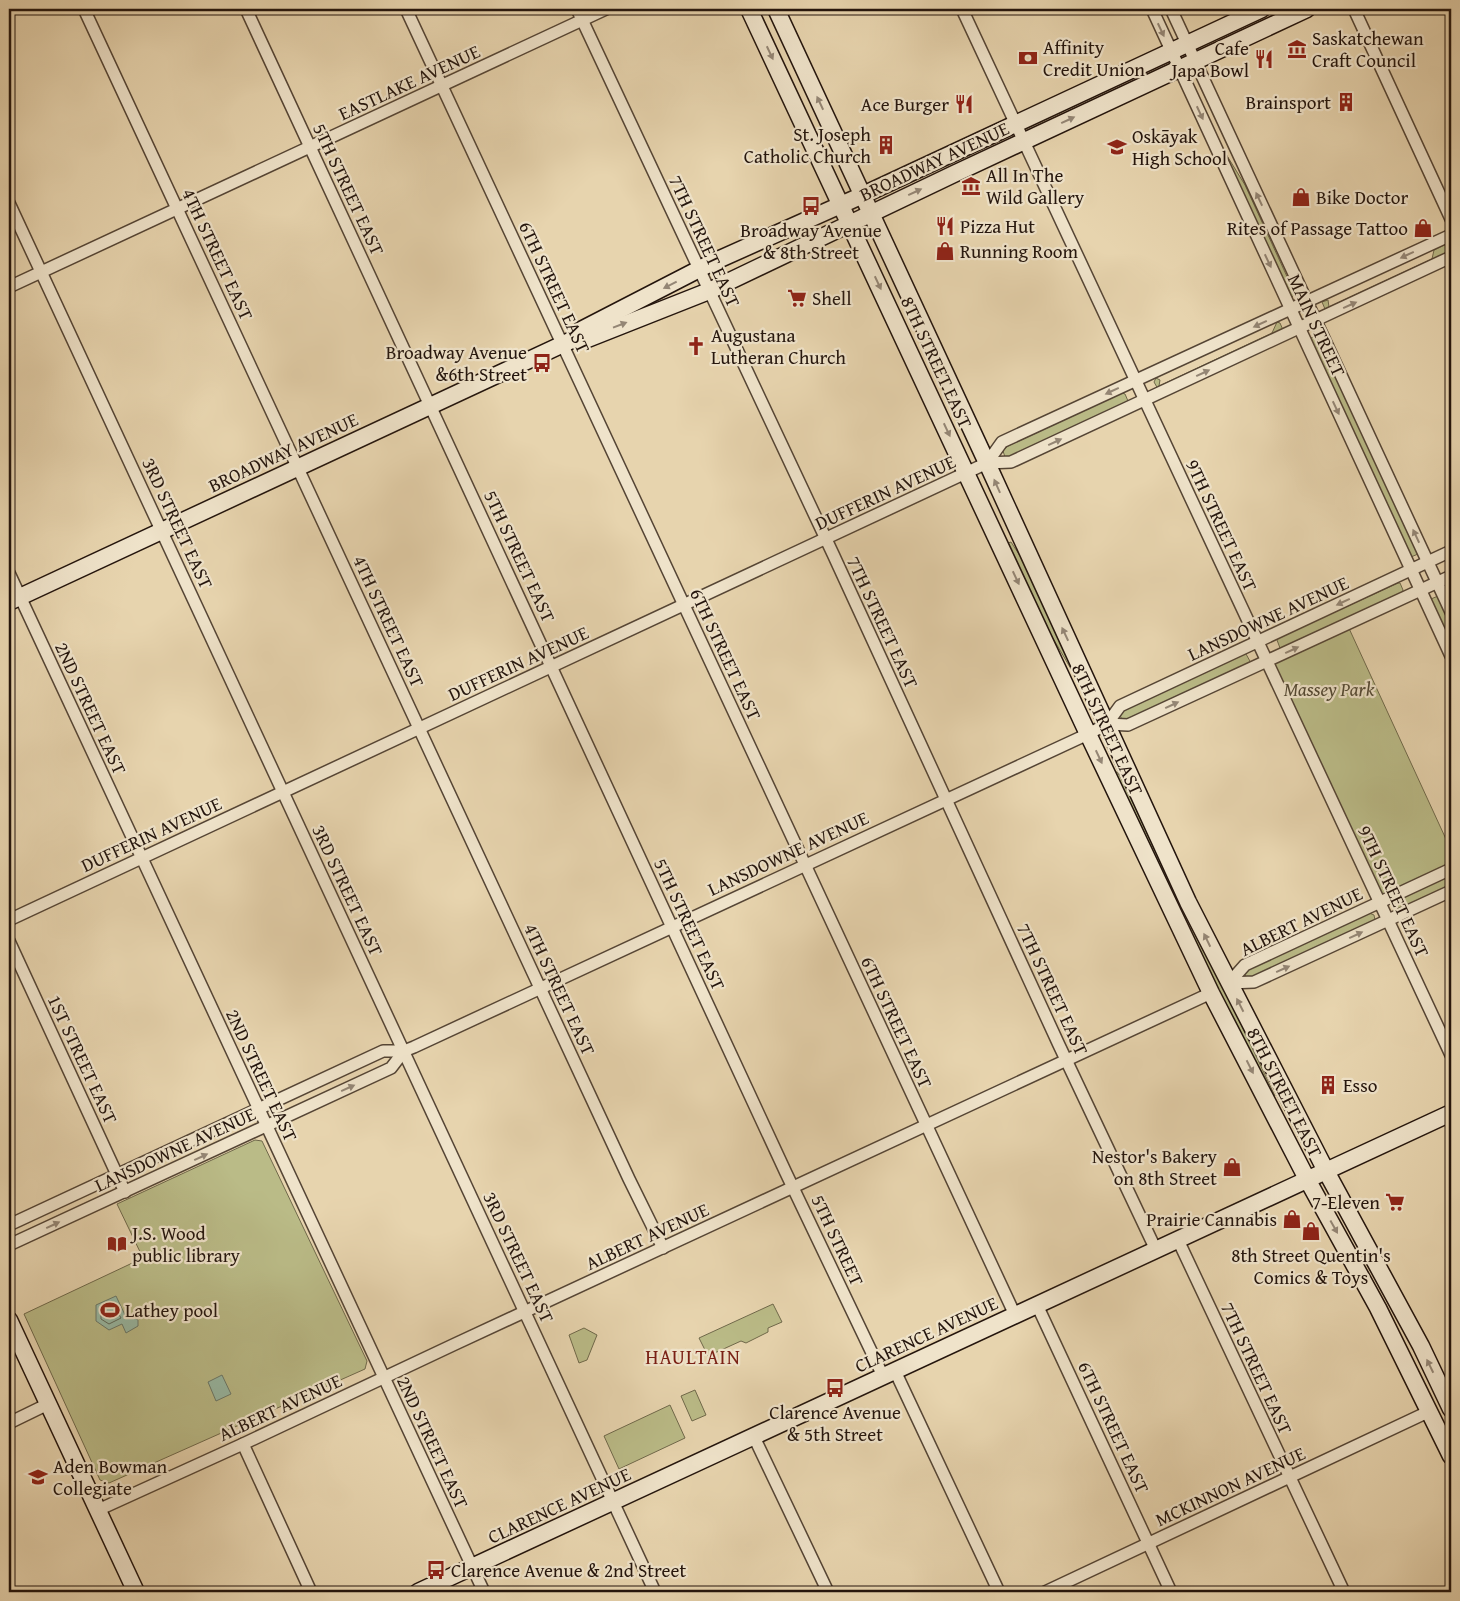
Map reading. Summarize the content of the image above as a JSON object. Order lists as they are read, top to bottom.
{
  "streets": {
    "main road": ["BROADWAY AVENUE", "8TH STREET EAST", "CLARENCE AVENUE"],
    "street": [
      "EASTLAKE AVENUE",
      "5TH STREET EAST",
      "7TH STREET EAST",
      "4TH STREET EAST",
      "6TH STREET EAST",
      "MAIN STREET",
      "DUFFERIN AVENUE",
      "3RD STREET EAST",
      "9TH STREET EAST",
      "LANSDOWNE AVENUE",
      "2ND STREET EAST",
      "ALBERT AVENUE",
      "1ST STREET EAST",
      "5TH STREET",
      "MCKINNON AVENUE"
    ]
  },
  "crossings": [
    ["EASTLAKE AVENUE", "5TH STREET EAST"],
    ["EASTLAKE AVENUE", "7TH STREET EAST"],
    ["EASTLAKE AVENUE", "4TH STREET EAST"],
    ["EASTLAKE AVENUE", "6TH STREET EAST"],
    ["EASTLAKE AVENUE", "3RD STREET EAST"],
    ["BROADWAY AVENUE", "5TH STREET EAST"],
    ["BROADWAY AVENUE", "7TH STREET EAST"],
    ["BROADWAY AVENUE", "4TH STREET EAST"],
    ["BROADWAY AVENUE", "6TH STREET EAST"],
    ["BROADWAY AVENUE", "MAIN STREET"],
    ["BROADWAY AVENUE", "8TH STREET EAST"],
    ["BROADWAY AVENUE", "3RD STREET EAST"],
    ["BROADWAY AVENUE", "9TH STREET EAST"],
    ["BROADWAY AVENUE", "2ND STREET EAST"],
    ["5TH STREET EAST", "DUFFERIN AVENUE"],
    ["5TH STREET EAST", "LANSDOWNE AVENUE"],
    ["5TH STREET EAST", "5TH STREET"],
    ["7TH STREET EAST", "DUFFERIN AVENUE"],
    ["7TH STREET EAST", "LANSDOWNE AVENUE"],
    ["7TH STREET EAST", "ALBERT AVENUE"],
    ["7TH STREET EAST", "CLARENCE AVENUE"],
    ["7TH STREET EAST", "MCKINNON AVENUE"],
    ["4TH STREET EAST", "DUFFERIN AVENUE"],
    ["4TH STREET EAST", "LANSDOWNE AVENUE"],
    ["4TH STREET EAST", "ALBERT AVENUE"],
    ["6TH STREET EAST", "DUFFERIN AVENUE"],
    ["6TH STREET EAST", "LANSDOWNE AVENUE"],
    ["6TH STREET EAST", "ALBERT AVENUE"],
    ["6TH STREET EAST", "CLARENCE AVENUE"],
    ["6TH STREET EAST", "MCKINNON AVENUE"],
    ["MAIN STREET", "DUFFERIN AVENUE"],
    ["MAIN STREET", "LANSDOWNE AVENUE"],
    ["8TH STREET EAST", "DUFFERIN AVENUE"],
    ["8TH STREET EAST", "LANSDOWNE AVENUE"],
    ["8TH STREET EAST", "ALBERT AVENUE"],
    ["8TH STREET EAST", "CLARENCE AVENUE"],
    ["8TH STREET EAST", "MCKINNON AVENUE"],
    ["DUFFERIN AVENUE", "3RD STREET EAST"],
    ["DUFFERIN AVENUE", "9TH STREET EAST"],
    ["DUFFERIN AVENUE", "2ND STREET EAST"],
    ["3RD STREET EAST", "LANSDOWNE AVENUE"],
    ["3RD STREET EAST", "ALBERT AVENUE"],
    ["3RD STREET EAST", "CLARENCE AVENUE"],
    ["9TH STREET EAST", "LANSDOWNE AVENUE"],
    ["9TH STREET EAST", "ALBERT AVENUE"],
    ["LANSDOWNE AVENUE", "2ND STREET EAST"],
    ["LANSDOWNE AVENUE", "1ST STREET EAST"],
    ["2ND STREET EAST", "ALBERT AVENUE"],
    ["2ND STREET EAST", "CLARENCE AVENUE"],
    ["ALBERT AVENUE", "5TH STREET"],
    ["5TH STREET", "CLARENCE AVENUE"]
  ],
  "districts": ["HAULTAIN"],
  "parks": ["Massey Park"],
  "places": {
    "museum": ["Saskatchewan Craft Council", "All In The Wild Gallery"],
    "bank": ["Affinity Credit Union"],
    "restaurant": ["Cafe Japa Bowl", "Ace Burger", "Pizza Hut"],
    "building": ["Brainsport", "St. Joseph Catholic Church", "Esso"],
    "school or university": ["Oskāyak High School", "Aden Bowman Collegiate"],
    "shop": [
      "Bike Doctor",
      "Rites of Passage Tattoo",
      "Running Room",
      "Nestor's Bakery on 8th Street",
      "Prairie Cannabis",
      "8th Street Quentin's Comics & Toys"
    ],
    "bus stop": [
      "Broadway Avenue & 8th Street",
      "Broadway Avenue &6th Street",
      "Clarence Avenue & 5th Street",
      "Clarence Avenue & 2nd Street"
    ],
    "supermarket": ["Shell", "7-Eleven"],
    "church": ["Augustana Lutheran Church"],
    "library": ["J.S. Wood public library"],
    "sports": ["Lathey pool"]
  }
}
